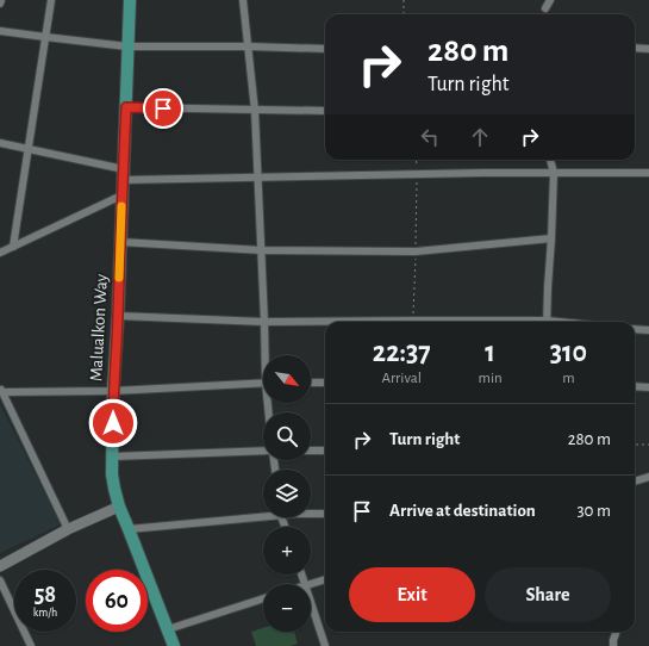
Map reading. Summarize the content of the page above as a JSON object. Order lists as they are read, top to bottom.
{
  "streets": {
    "main road": ["Malualkon Way"]
  },
  "north": "bottom right",
  "page": {
    "turn": ["280 m", "Turn right"],
    "eta": [
      "22:37",
      "Arrival",
      "1",
      "min",
      "310",
      "m"
    ],
    "map_buttons": ["+", "−"],
    "list": [
      {
        "name": "Turn right",
        "value": "280 m"
      },
      {
        "name": "Arrive at destination",
        "value": "30 m"
      }
    ],
    "buttons": ["Exit", "Share"],
    "speed": "58 km/h",
    "limit": "60"
  }
}
